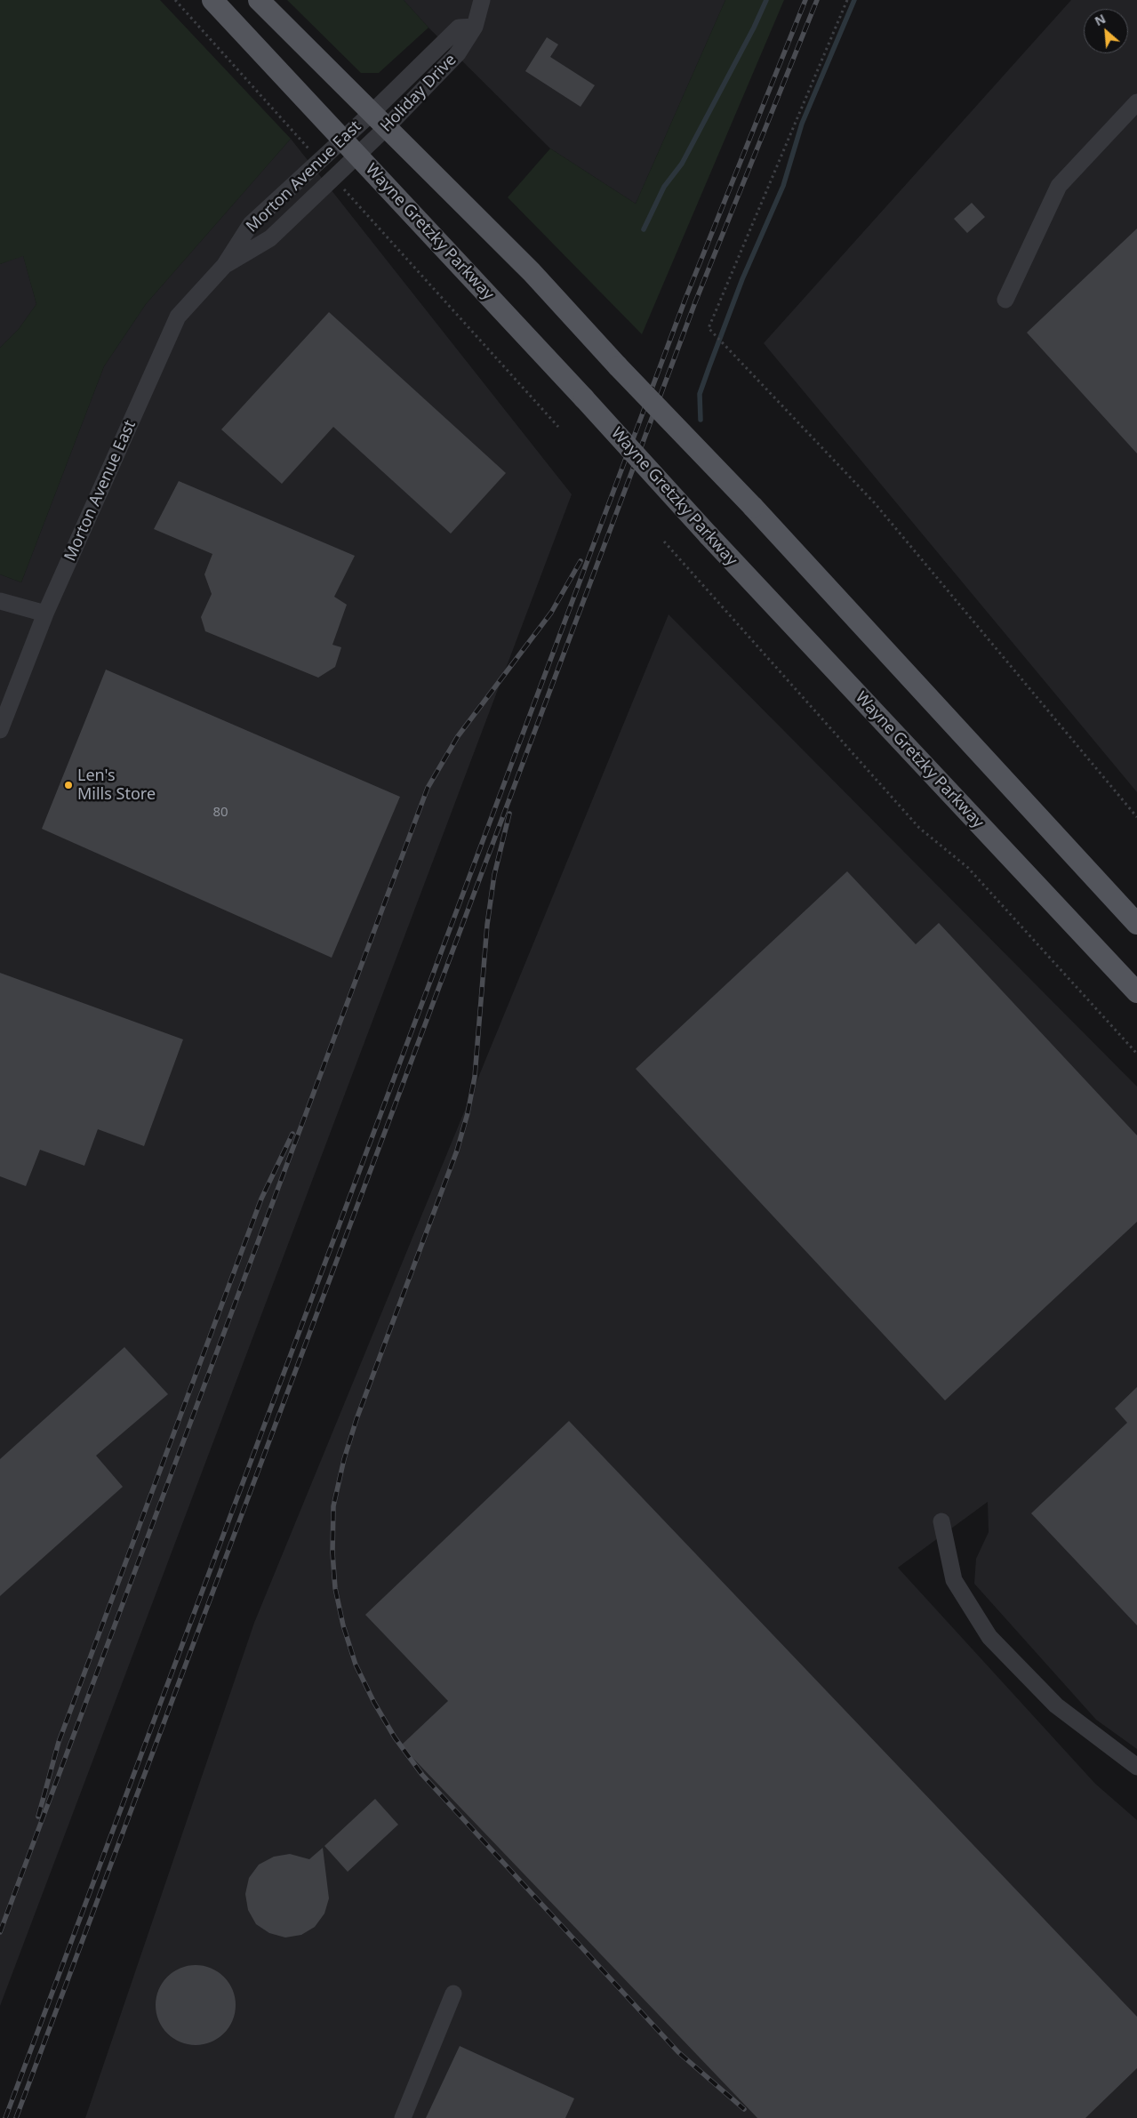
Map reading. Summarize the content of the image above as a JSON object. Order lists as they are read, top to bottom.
{
  "streets": {
    "main road": ["Wayne Gretzky Parkway"],
    "street": ["Holiday Drive", "Morton Avenue East"]
  },
  "crossings": [
    ["Holiday Drive", "Morton Avenue East"],
    ["Holiday Drive", "Wayne Gretzky Parkway"],
    ["Morton Avenue East", "Wayne Gretzky Parkway"]
  ],
  "places": ["Len's Mills Store"],
  "house_numbers": ["80"],
  "north": "top left"
}
